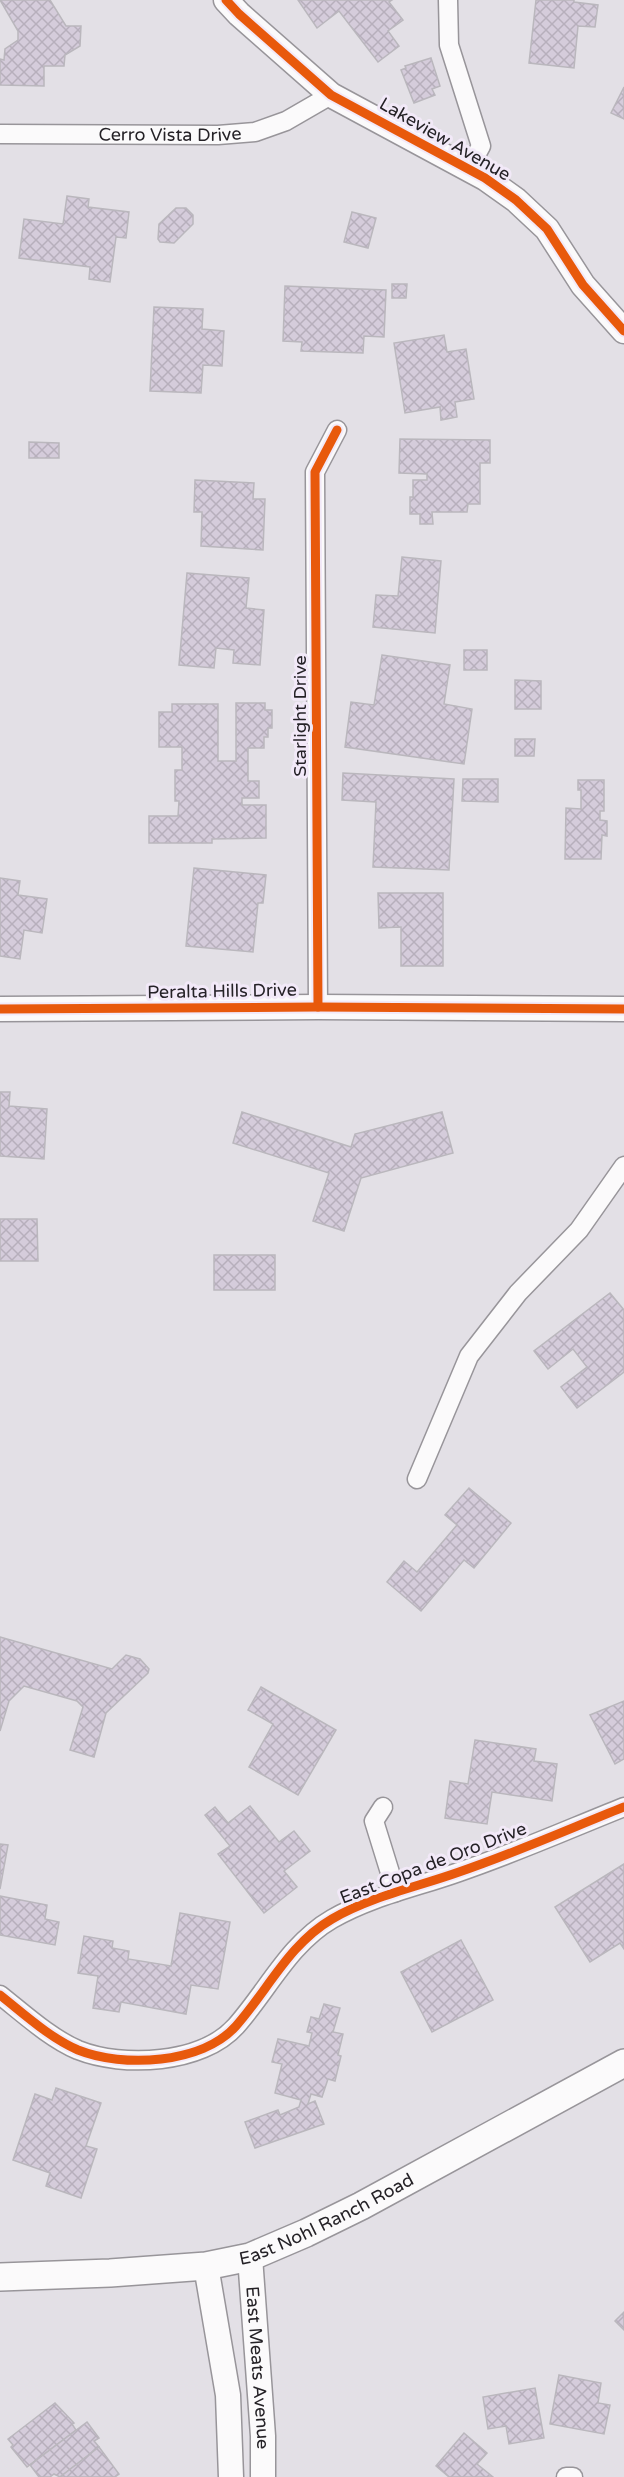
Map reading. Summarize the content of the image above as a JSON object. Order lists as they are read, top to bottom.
{
  "streets": {
    "main road": ["East Nohl Ranch Road"],
    "street": [
      "Cerro Vista Drive",
      "Lakeview Avenue",
      "Starlight Drive",
      "Peralta Hills Drive",
      "East Copa de Oro Drive",
      "East Meats Avenue"
    ]
  },
  "crossings": [
    ["Cerro Vista Drive", "Lakeview Avenue"],
    ["Starlight Drive", "Peralta Hills Drive"],
    ["East Nohl Ranch Road", "East Meats Avenue"]
  ]
}
